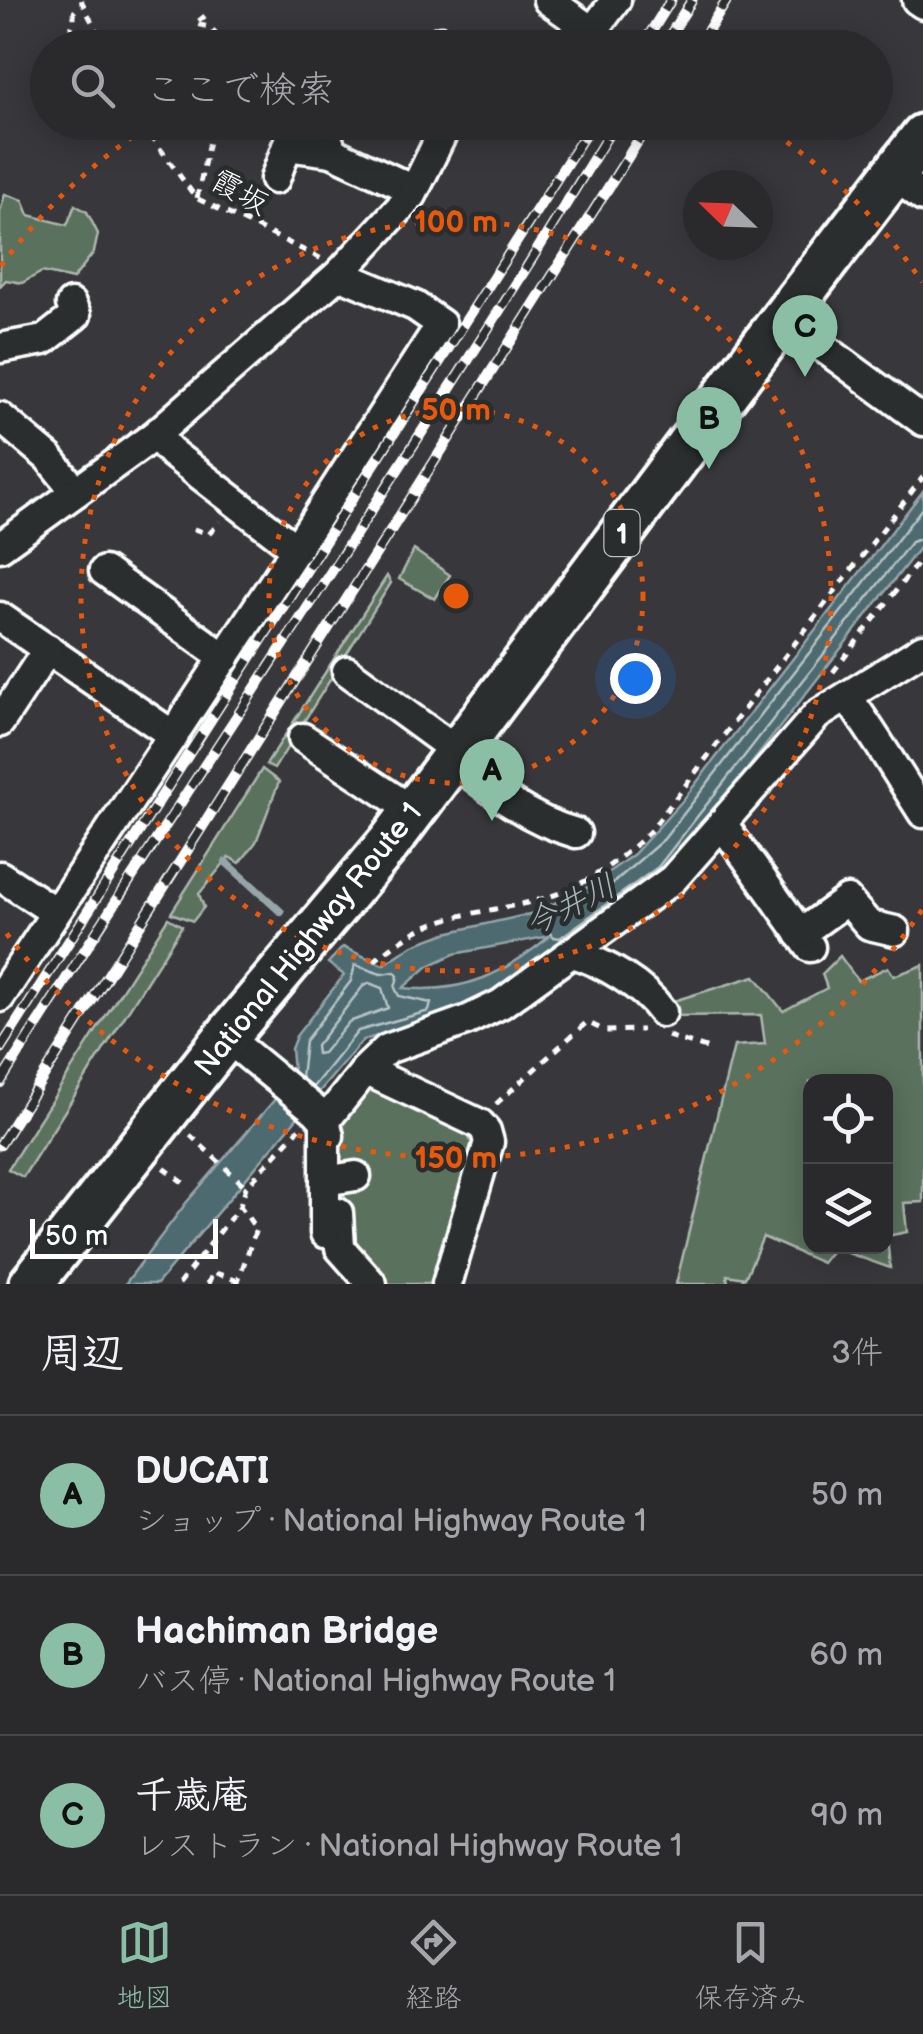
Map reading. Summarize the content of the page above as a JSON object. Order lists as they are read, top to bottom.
{
  "streets": {
    "highway": ["1", "National Highway Route 1"],
    "path": ["霞坂"]
  },
  "water": ["今井川"],
  "scale_bar": "50 m",
  "north": "top left",
  "page": {
    "search": "ここで検索",
    "pins": ["C", "B", "A"],
    "scale": "50 m",
    "heading": ["周辺", "3件"],
    "list": [
      {
        "mark": "A",
        "name": "DUCATI",
        "note": "ショップ · National Highway Route 1",
        "value": "50 m"
      },
      {
        "mark": "B",
        "name": "Hachiman Bridge",
        "note": "バス停 · National Highway Route 1",
        "value": "60 m"
      },
      {
        "mark": "C",
        "name": "千歳庵",
        "note": "レストラン · National Highway Route 1",
        "value": "90 m"
      }
    ],
    "nav": ["地図", "経路", "保存済み"]
  },
  "rings": ["100 m", "50 m", "150 m"]
}
